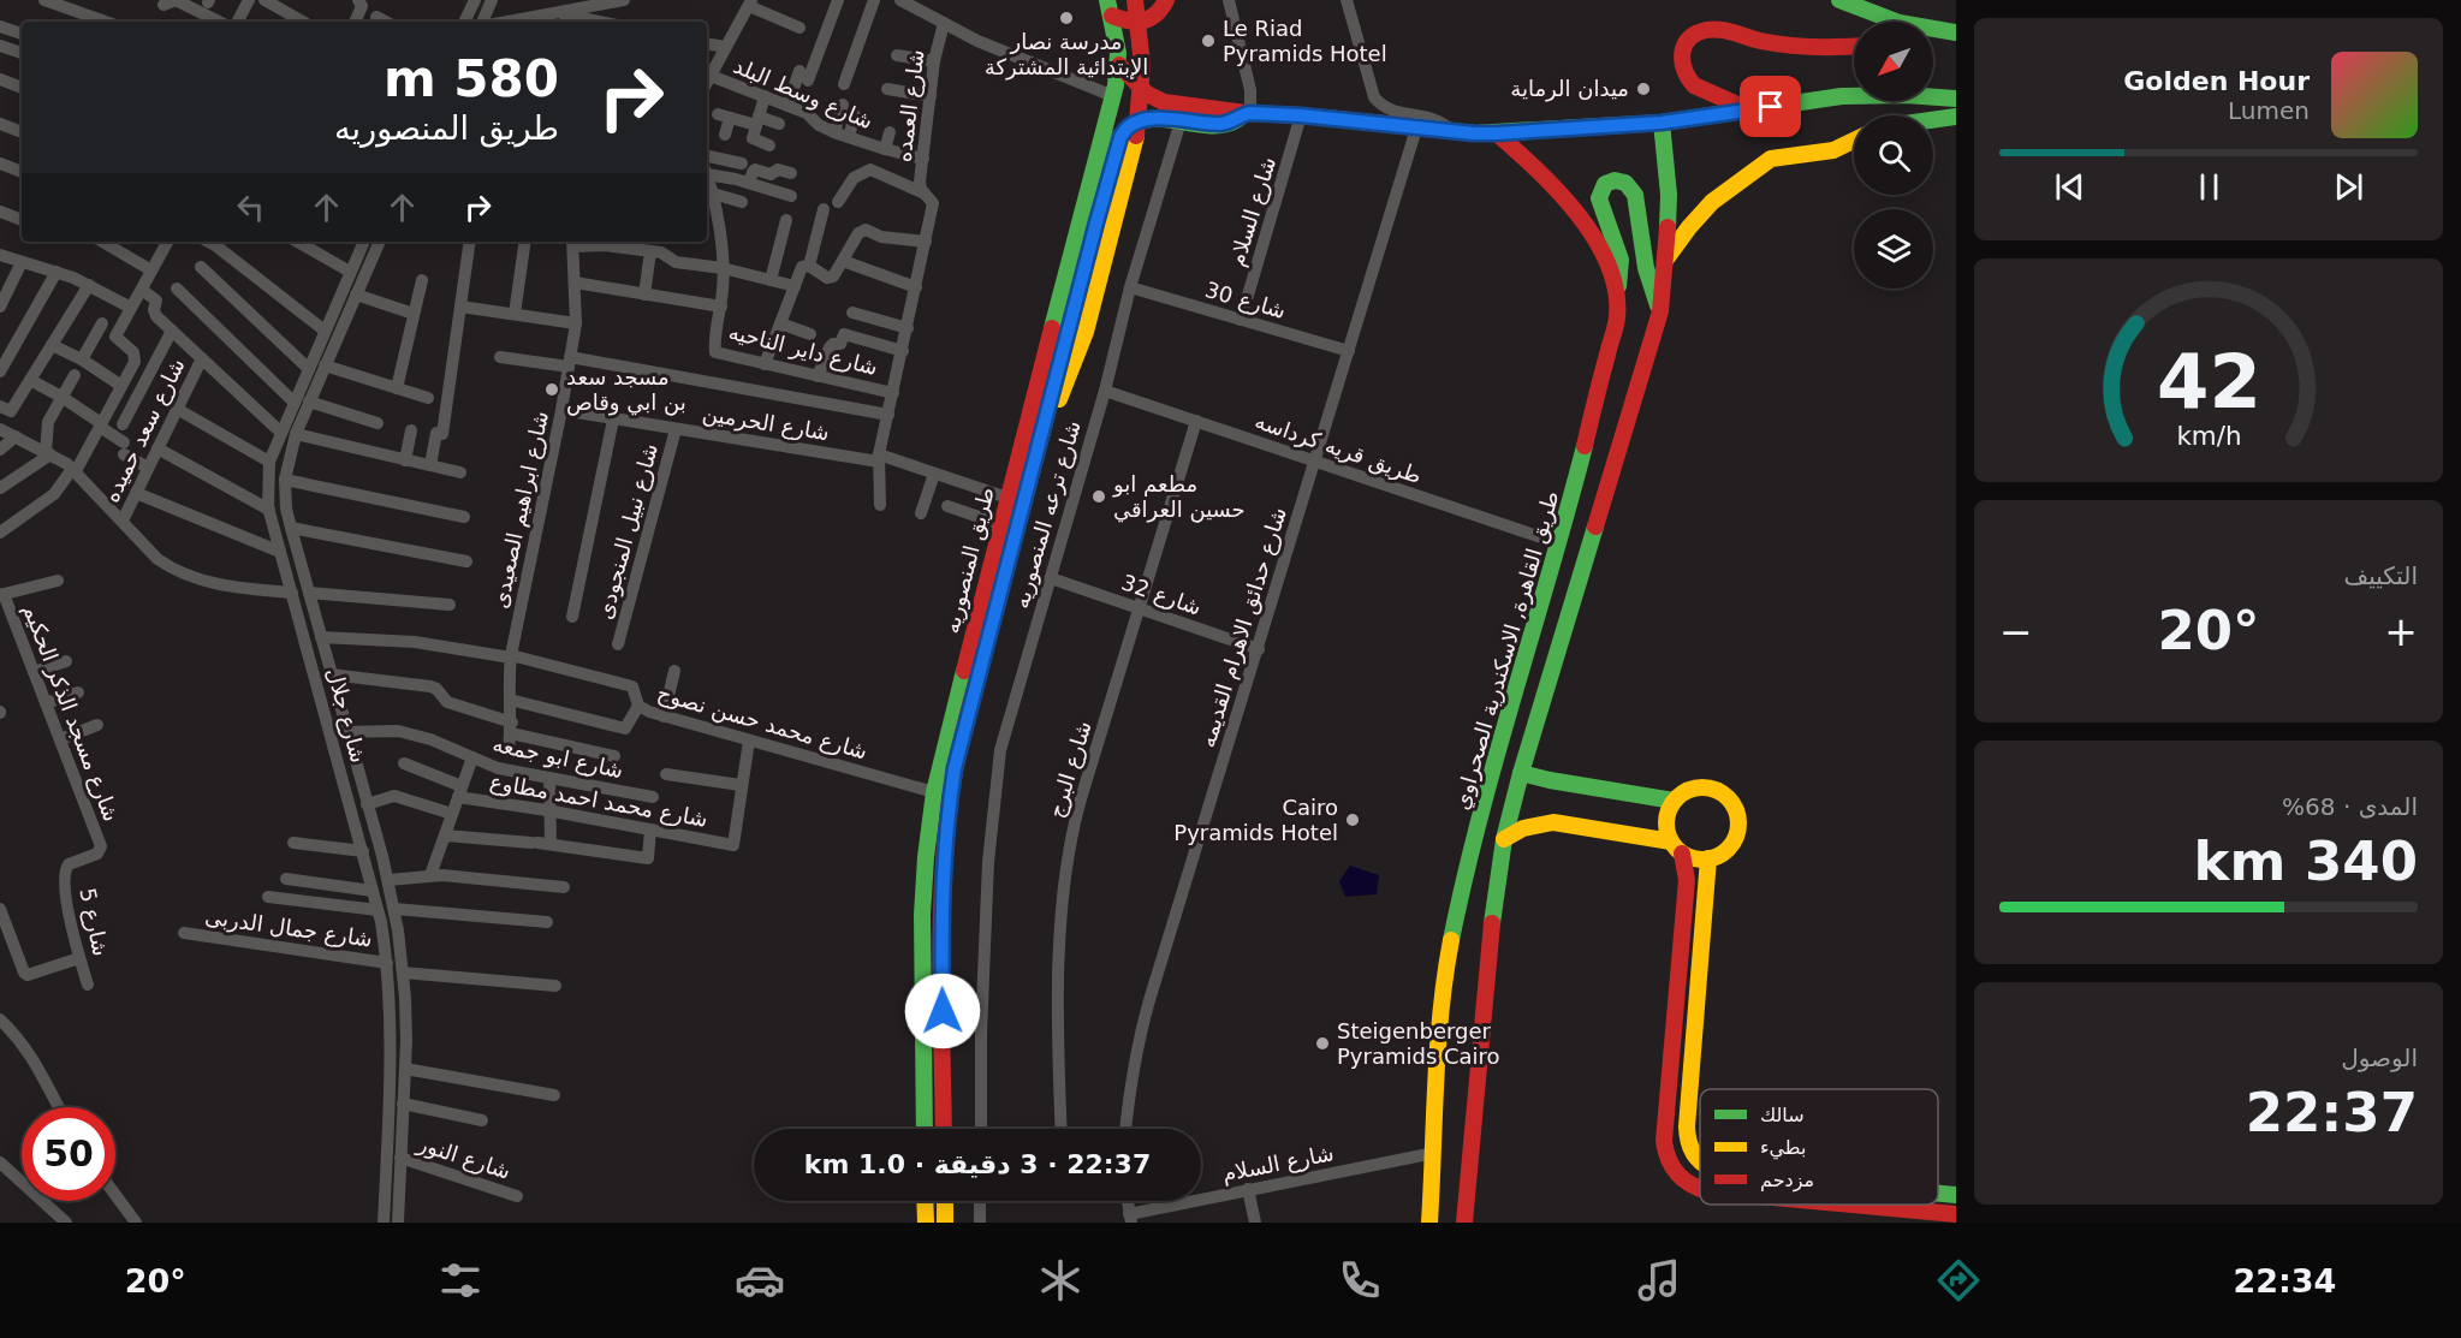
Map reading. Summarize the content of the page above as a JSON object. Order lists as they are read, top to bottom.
{
  "streets": {
    "main road": ["طريق المنصوريه", "طريق القاهرة, الاسكندرية الصحراوي"],
    "street": [
      "شارع وسط البلد",
      "شارع العمده",
      "شارع السلام",
      "شارع 30",
      "شارع داير الناحيه",
      "شارع الحرمين",
      "شارع سعد حميده",
      "طريق قريه كرداسه",
      "شارع ابراهيم الصعيدى",
      "شارع ترعه المنصوريه",
      "شارع نبيل المنجودى",
      "شارع 32",
      "شارع حدائق الاهرام القديمه",
      "شارع مسجد الذكر الحكيم",
      "شارع جلال",
      "شارع محمد حسن نصوح",
      "شارع ابو جمعه",
      "شارع البرج",
      "شارع محمد احمد مطاوع",
      "شارع 5",
      "شارع جمال الدربى",
      "شارع النور"
    ]
  },
  "crossings": [
    ["شارع وسط البلد", "شارع العمده"],
    ["شارع السلام", "شارع 30"],
    ["شارع السلام", "طريق القاهرة, الاسكندرية الصحراوي"],
    ["شارع 30", "شارع ترعه المنصوريه"],
    ["شارع 30", "شارع حدائق الاهرام القديمه"],
    ["شارع الحرمين", "شارع ابراهيم الصعيدى"],
    ["شارع الحرمين", "شارع نبيل المنجودى"],
    ["طريق قريه كرداسه", "شارع ترعه المنصوريه"],
    ["طريق قريه كرداسه", "شارع حدائق الاهرام القديمه"],
    ["طريق قريه كرداسه", "طريق القاهرة, الاسكندرية الصحراوي"],
    ["طريق قريه كرداسه", "شارع البرج"],
    ["شارع ابراهيم الصعيدى", "شارع محمد حسن نصوح"],
    ["شارع ترعه المنصوريه", "طريق المنصوريه"],
    ["شارع ترعه المنصوريه", "شارع 32"],
    ["طريق المنصوريه", "شارع محمد حسن نصوح"],
    ["شارع 32", "شارع حدائق الاهرام القديمه"],
    ["شارع 32", "شارع البرج"],
    ["شارع مسجد الذكر الحكيم", "شارع 5"],
    ["شارع جلال", "شارع محمد حسن نصوح"],
    ["شارع جلال", "شارع ابو جمعه"],
    ["شارع جلال", "شارع جمال الدربى"],
    ["شارع جلال", "شارع النور"]
  ],
  "places": [
    "مدرسة نصار الإبتدائية المشتركة",
    "Le Riad Pyramids Hotel",
    "ميدان الرماية",
    "مسجد سعد بن ابي وقاص",
    "مطعم ابو حسين العراقي",
    "Cairo Pyramids Hotel",
    "Steigenberger Pyramids Cairo"
  ],
  "legend": ["سالك", "بطيء", "مزدحم"],
  "north": "bottom left",
  "page": {
    "turn": ["580 m", "طريق المنصوريه"],
    "song": ["Golden Hour", "Lumen"],
    "tile": [
      "التكييف",
      ["المدى · 68%", "340 km"],
      ["الوصول", "22:37"]
    ],
    "heat": ["−", "20°", "+"],
    "limit": "50",
    "trip": "22:37 · 3 دقيقة · 1.0 km",
    "tabs": ["22:34", "20°"],
    "gauge": ["42", "km/h"]
  }
}
